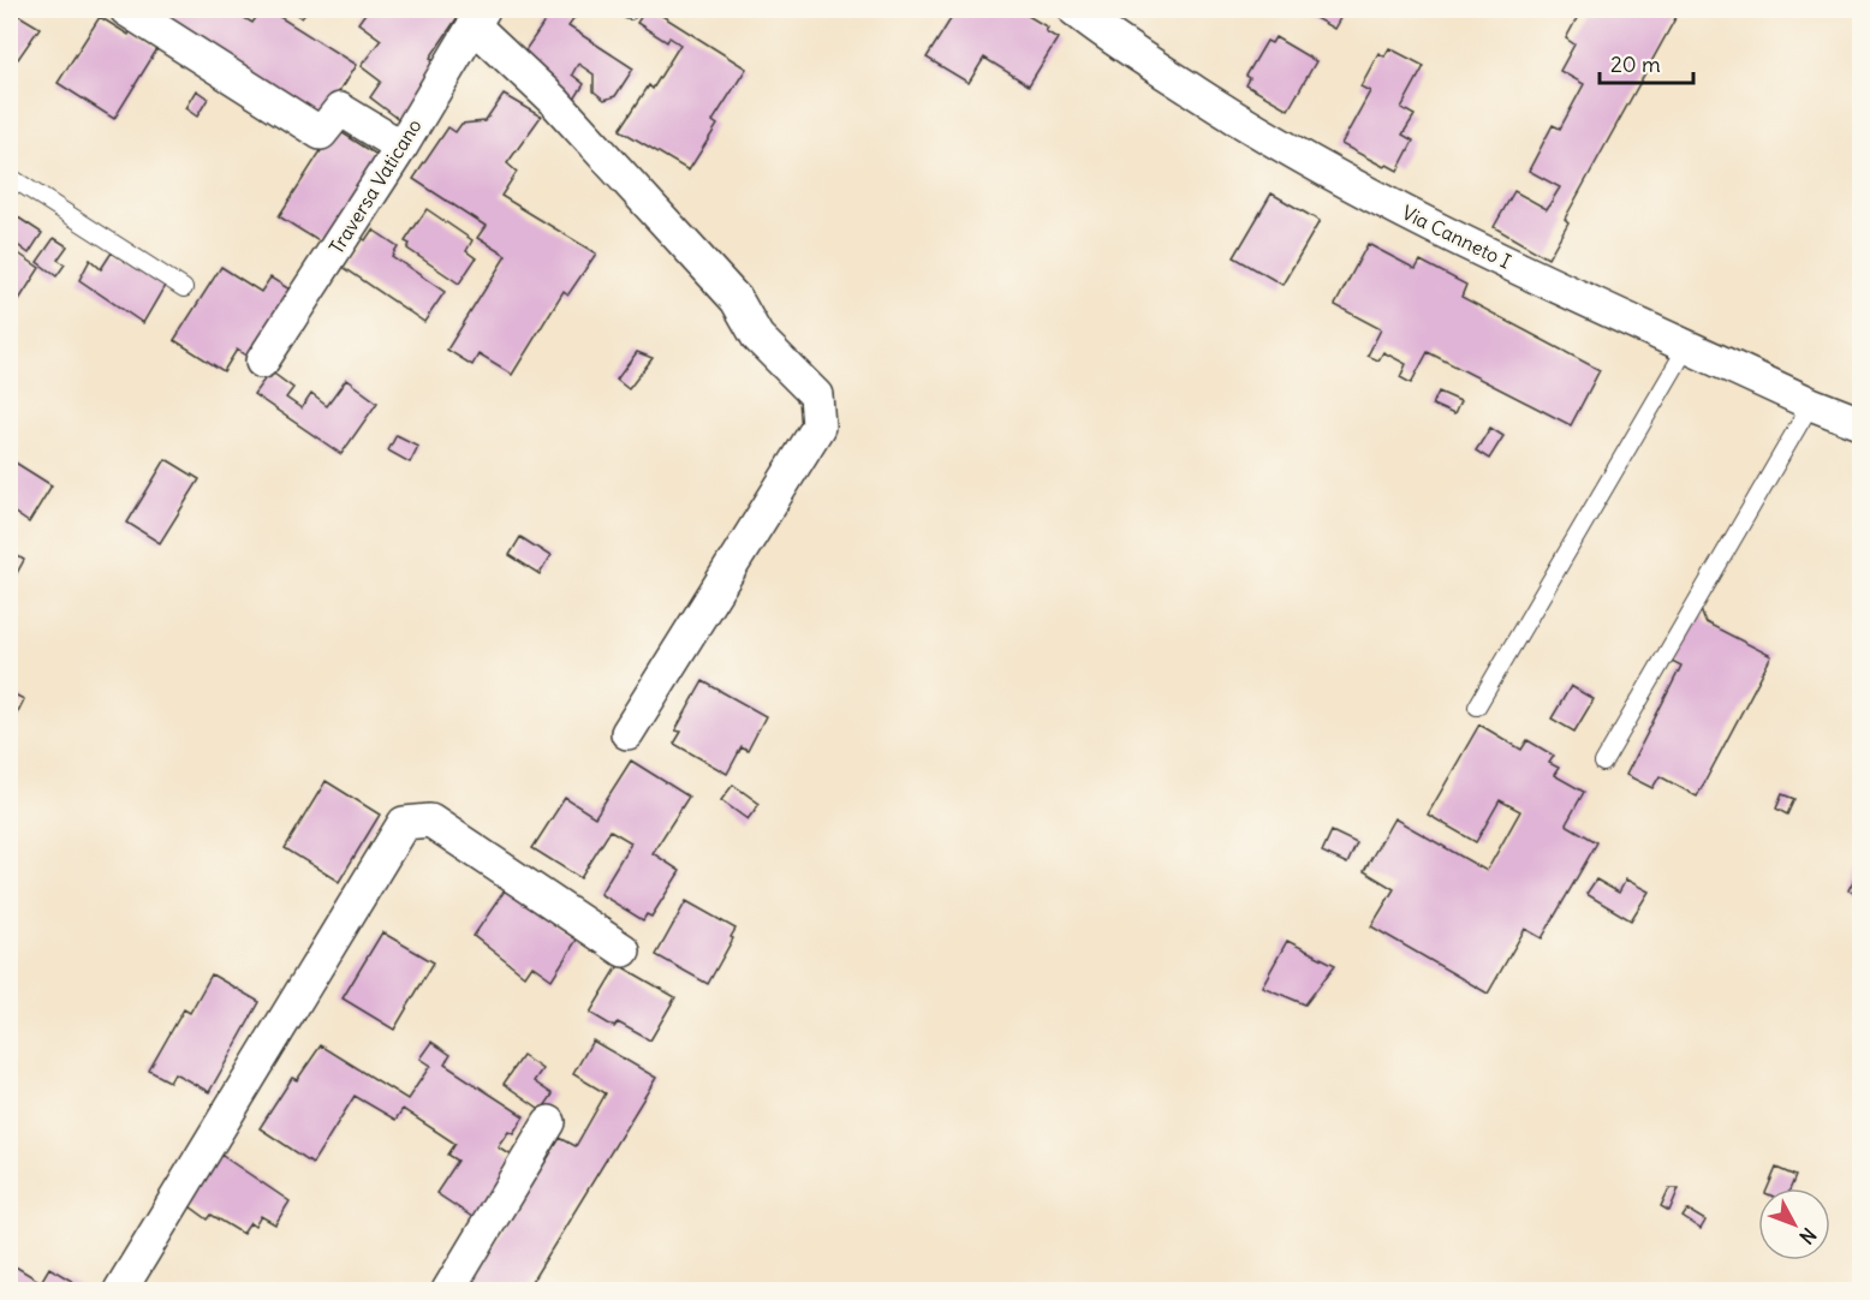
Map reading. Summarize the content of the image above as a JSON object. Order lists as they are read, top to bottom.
{
  "streets": {
    "street": ["Traversa Vaticano", "Via Canneto I"]
  },
  "scale_bar": "20 m",
  "north": "bottom right"
}
